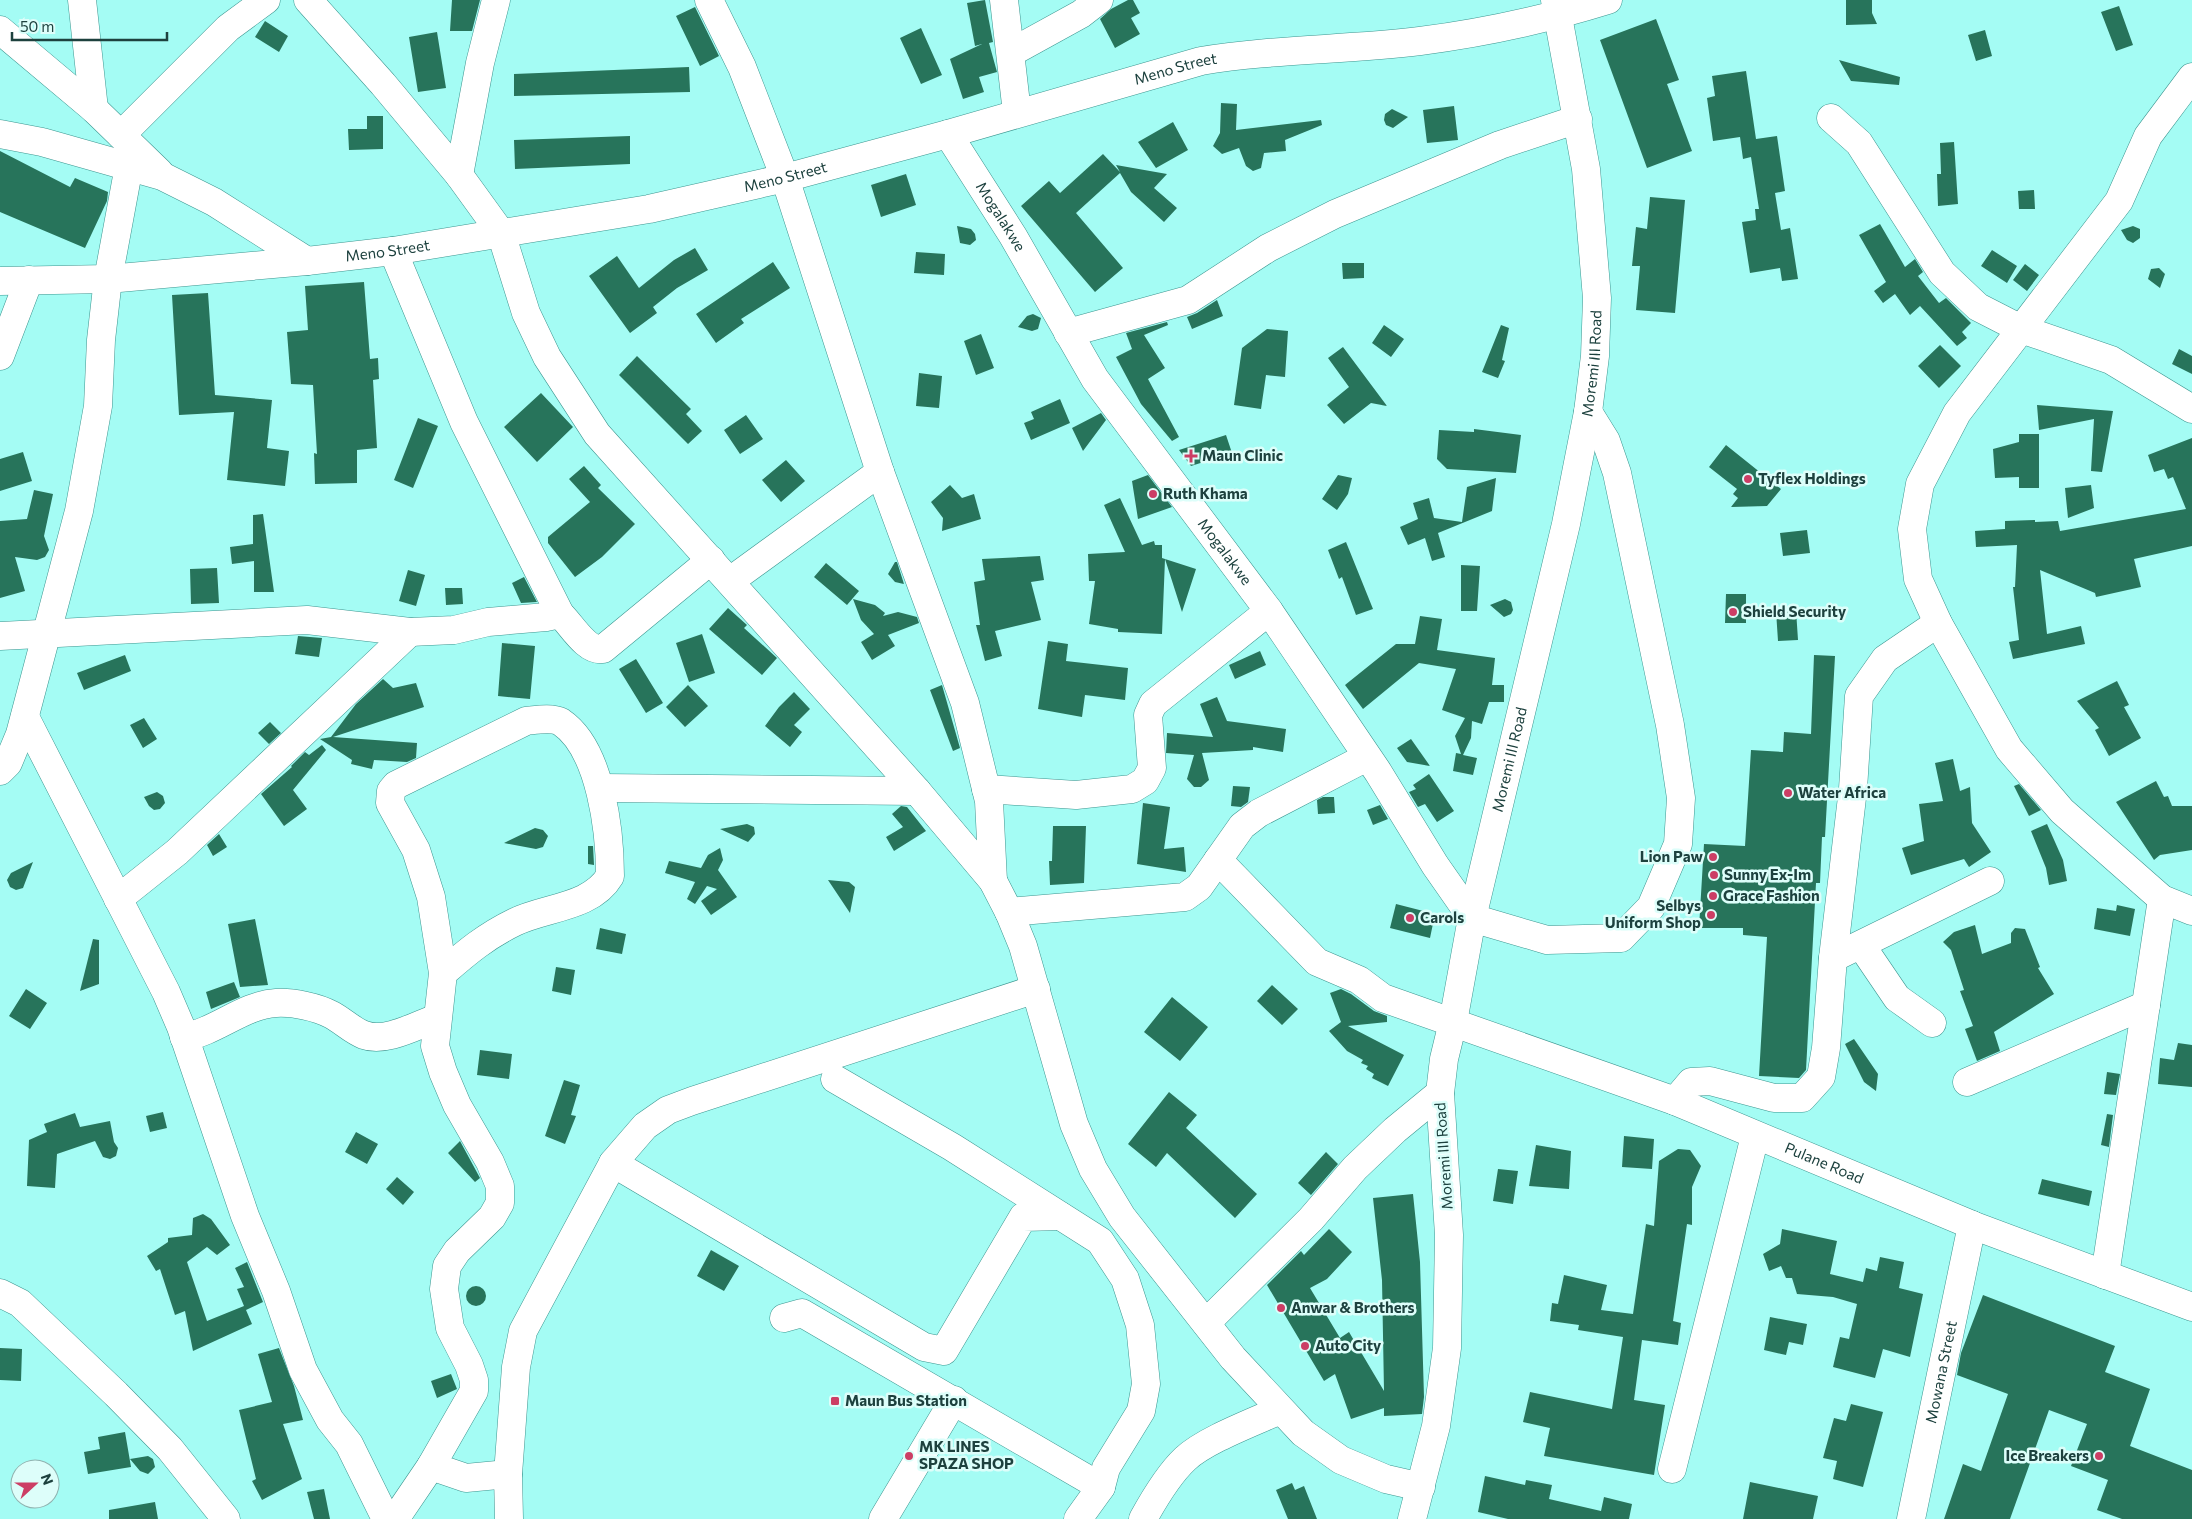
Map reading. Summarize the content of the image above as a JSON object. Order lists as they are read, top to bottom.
{
  "streets": {
    "street": [
      "Meno Street",
      "Mogalakwe",
      "Moremi III Road",
      "Pulane Road",
      "Mowana Street"
    ]
  },
  "crossings": [
    ["Meno Street", "Mogalakwe"],
    ["Meno Street", "Moremi III Road"],
    ["Mogalakwe", "Moremi III Road"],
    ["Moremi III Road", "Pulane Road"],
    ["Pulane Road", "Mowana Street"]
  ],
  "places": {
    "health": ["Maun Clinic"],
    "other": [
      "Tyflex Holdings",
      "Ruth Khama",
      "Shield Security",
      "Water Africa",
      "Lion Paw",
      "Sunny Ex-Im",
      "Grace Fashion",
      "Selbys Uniform Shop",
      "Carols",
      "Anwar & Brothers",
      "Auto City",
      "MK LINES SPAZA SHOP",
      "Ice Breakers"
    ],
    "transit": ["Maun Bus Station"]
  },
  "scale_bar": "50 m",
  "north": "right"
}
